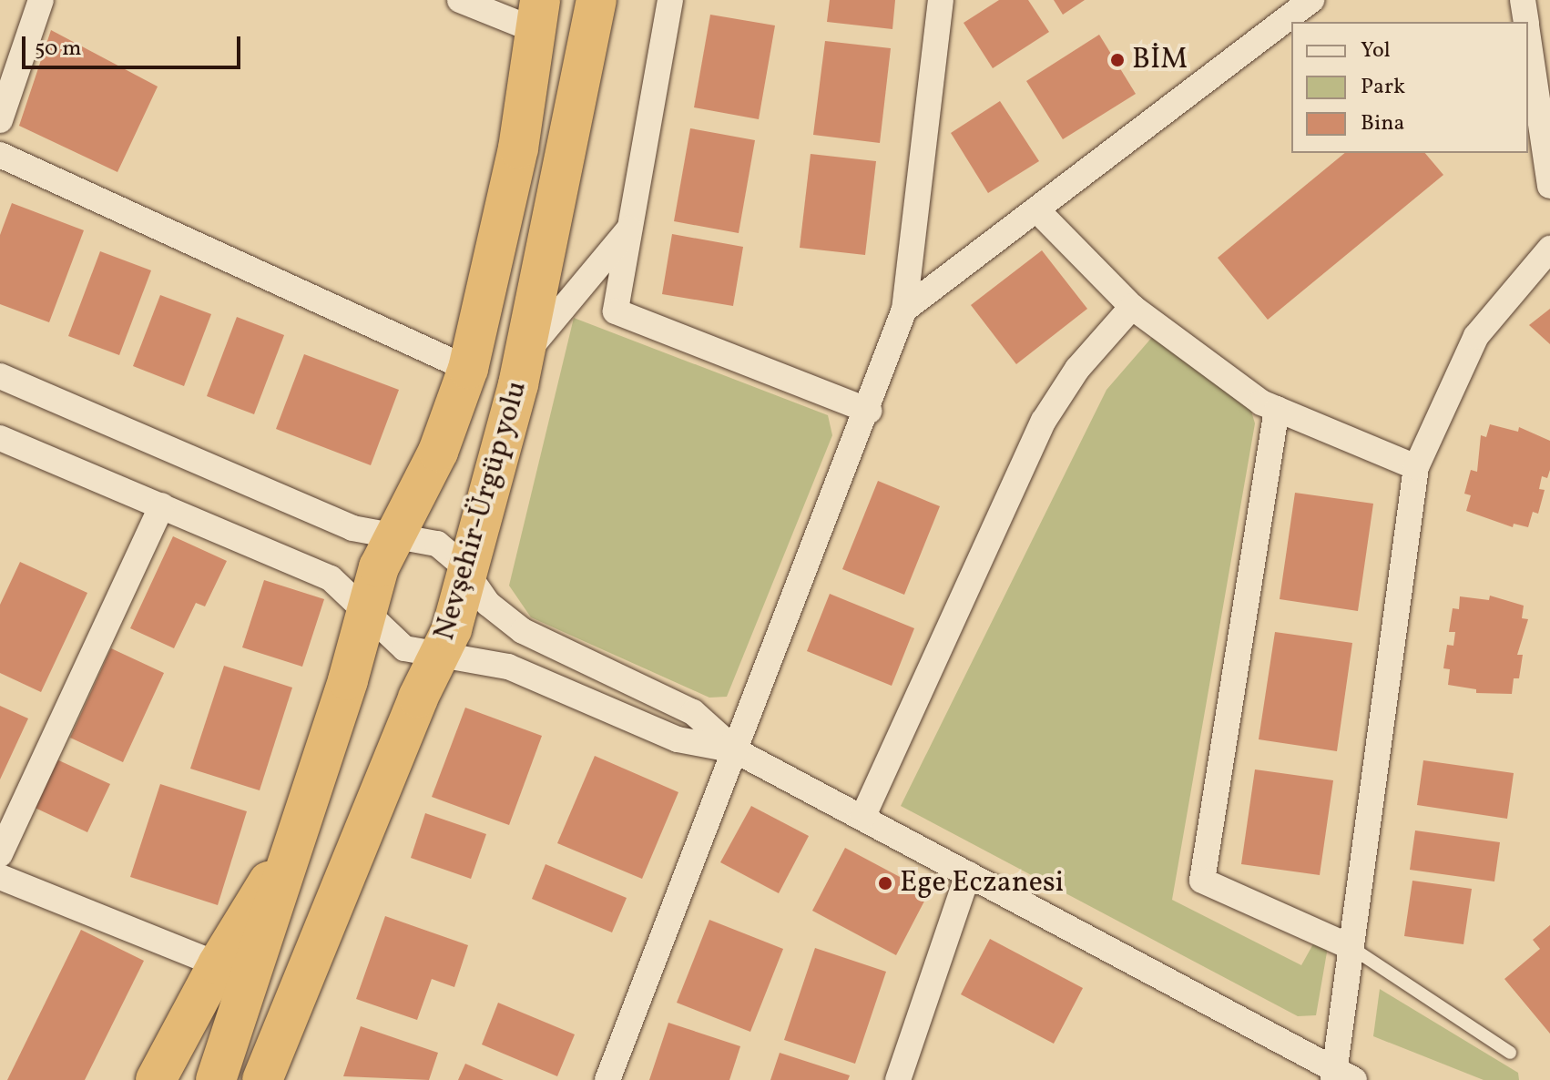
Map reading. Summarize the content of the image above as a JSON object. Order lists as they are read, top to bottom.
{
  "streets": {
    "highway": ["Nevşehir-Ürgüp yolu"]
  },
  "places": ["BİM", "Ege Eczanesi"],
  "legend": ["Yol", "Park", "Bina"],
  "scale_bar": "50 m"
}
